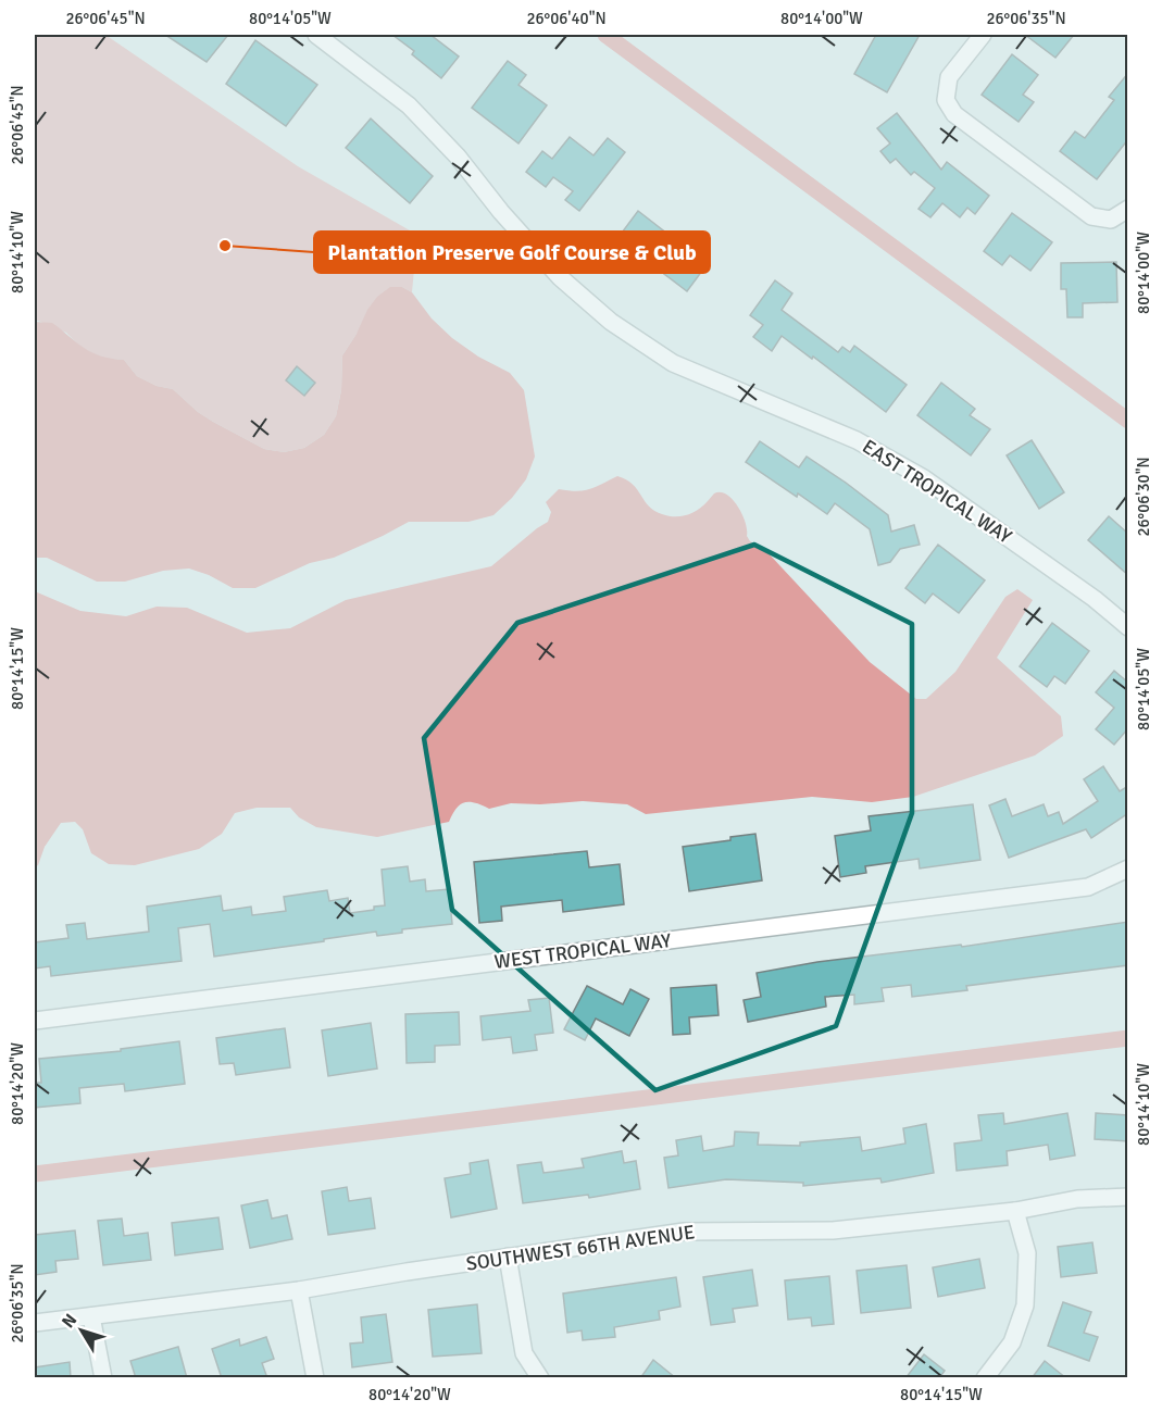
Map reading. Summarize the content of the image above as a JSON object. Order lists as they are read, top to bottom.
{
  "streets": {
    "street": ["EAST TROPICAL WAY", "WEST TROPICAL WAY", "SOUTHWEST 66TH AVENUE"]
  },
  "places": ["Plantation Preserve Golf Course & Club"],
  "north": "top left",
  "coordinates": [
    "26°06'45\"N",
    "80°14'05\"W",
    "26°06'40\"N",
    "80°14'00\"W",
    "26°06'35\"N",
    "80°14'10\"W",
    "26°06'30\"N",
    "80°14'15\"W",
    "80°14'20\"W"
  ]
}
